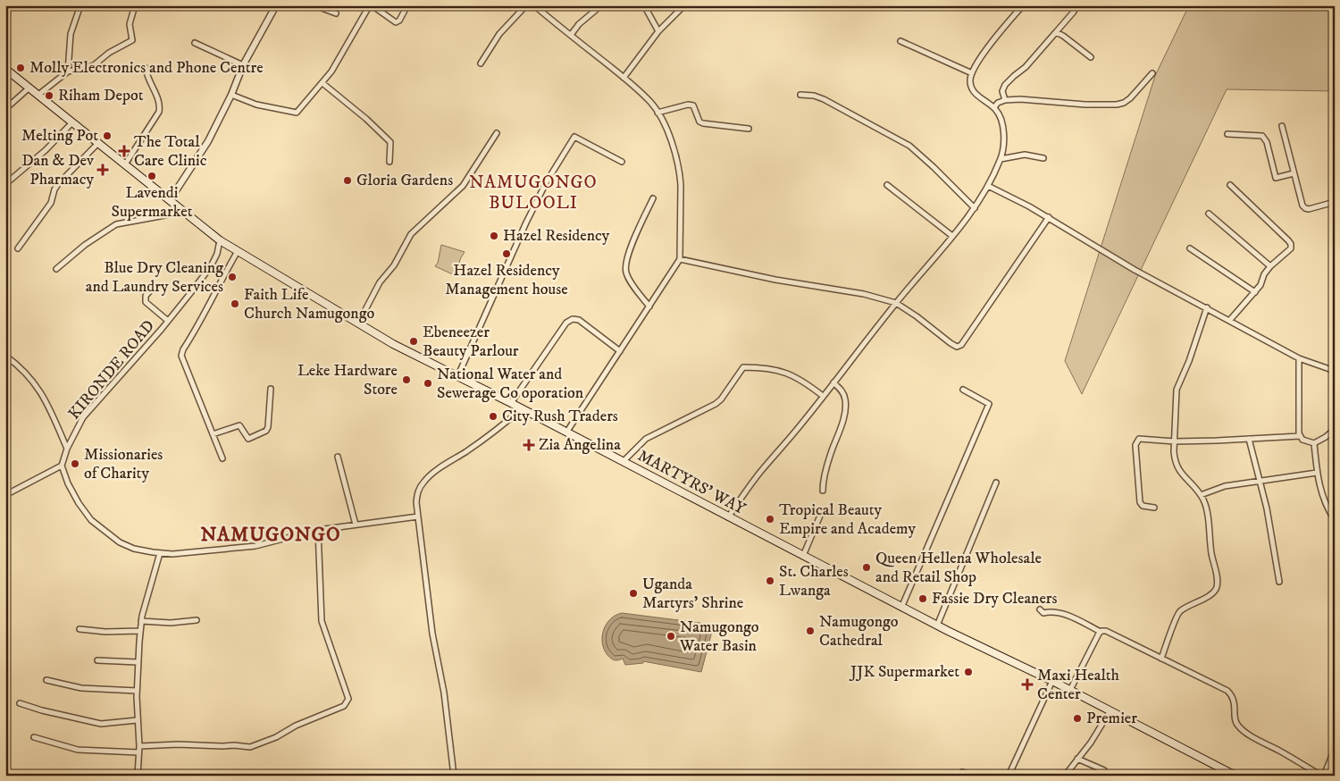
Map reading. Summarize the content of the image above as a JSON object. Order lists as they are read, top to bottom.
{
  "streets": {
    "main road": ["MARTYRS' WAY"],
    "street": ["KIRONDE ROAD"]
  },
  "crossings": [
    ["KIRONDE ROAD", "MARTYRS' WAY"]
  ],
  "districts": ["NAMUGONGO BULOOLI", "NAMUGONGO"],
  "places": {
    "other": [
      "Molly Electronics and Phone Centre",
      "Riham Depot",
      "Melting Pot",
      "Lavendi Supermarket",
      "Gloria Gardens",
      "Hazel Residency",
      "Hazel Residency Management house",
      "Blue Dry Cleaning and Laundry Services",
      "Faith Life Church Namugongo",
      "Ebeneezer Beauty Parlour",
      "Leke Hardware Store",
      "National Water and Sewerage Co oporation",
      "City Rush Traders",
      "Missionaries of Charity",
      "Tropical Beauty Empire and Academy",
      "Queen Hellena Wholesale and Retail Shop",
      "St. Charles Lwanga",
      "Uganda Martyrs' Shrine",
      "Fassie Dry Cleaners",
      "Namugongo Cathedral",
      "Namugongo Water Basin",
      "JJK Supermarket",
      "Premier"
    ],
    "health": [
      "The Total Care Clinic",
      "Dan & Dev Pharmacy",
      "Zia Angelina",
      "Maxi Health Center"
    ]
  }
}
